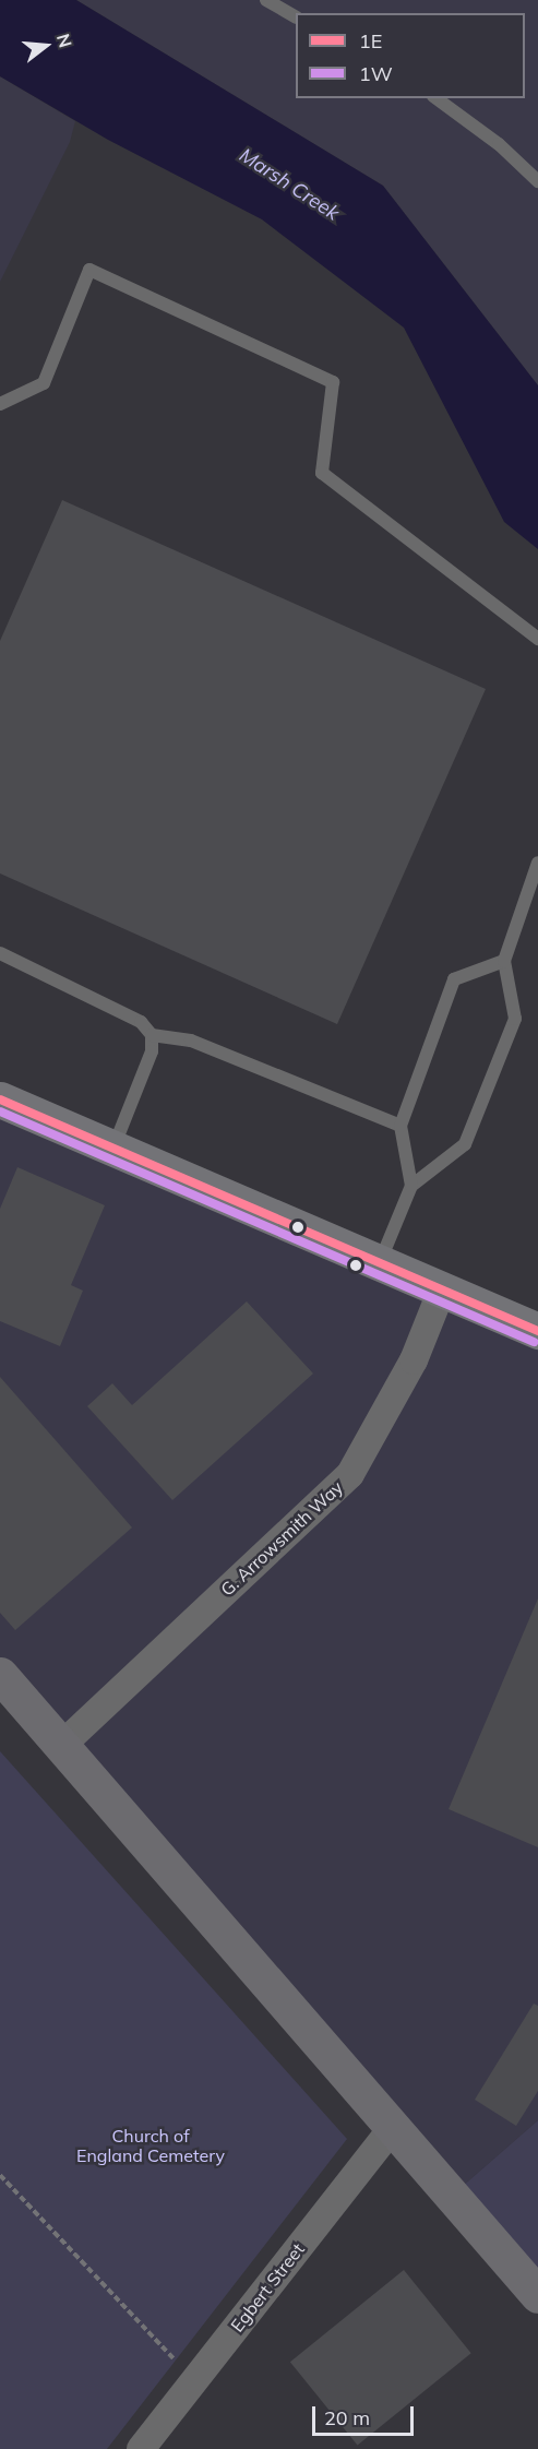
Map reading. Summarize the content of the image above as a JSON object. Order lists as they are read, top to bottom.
{
  "streets": {
    "street": ["G. Arrowsmith Way", "Egbert Street"]
  },
  "water": ["Marsh Creek"],
  "parks": ["Church of England Cemetery"],
  "lines": ["transit line 1E", "transit line 1W"],
  "legend": ["1E", "1W"],
  "scale_bar": "20 m",
  "north": "right"
}
